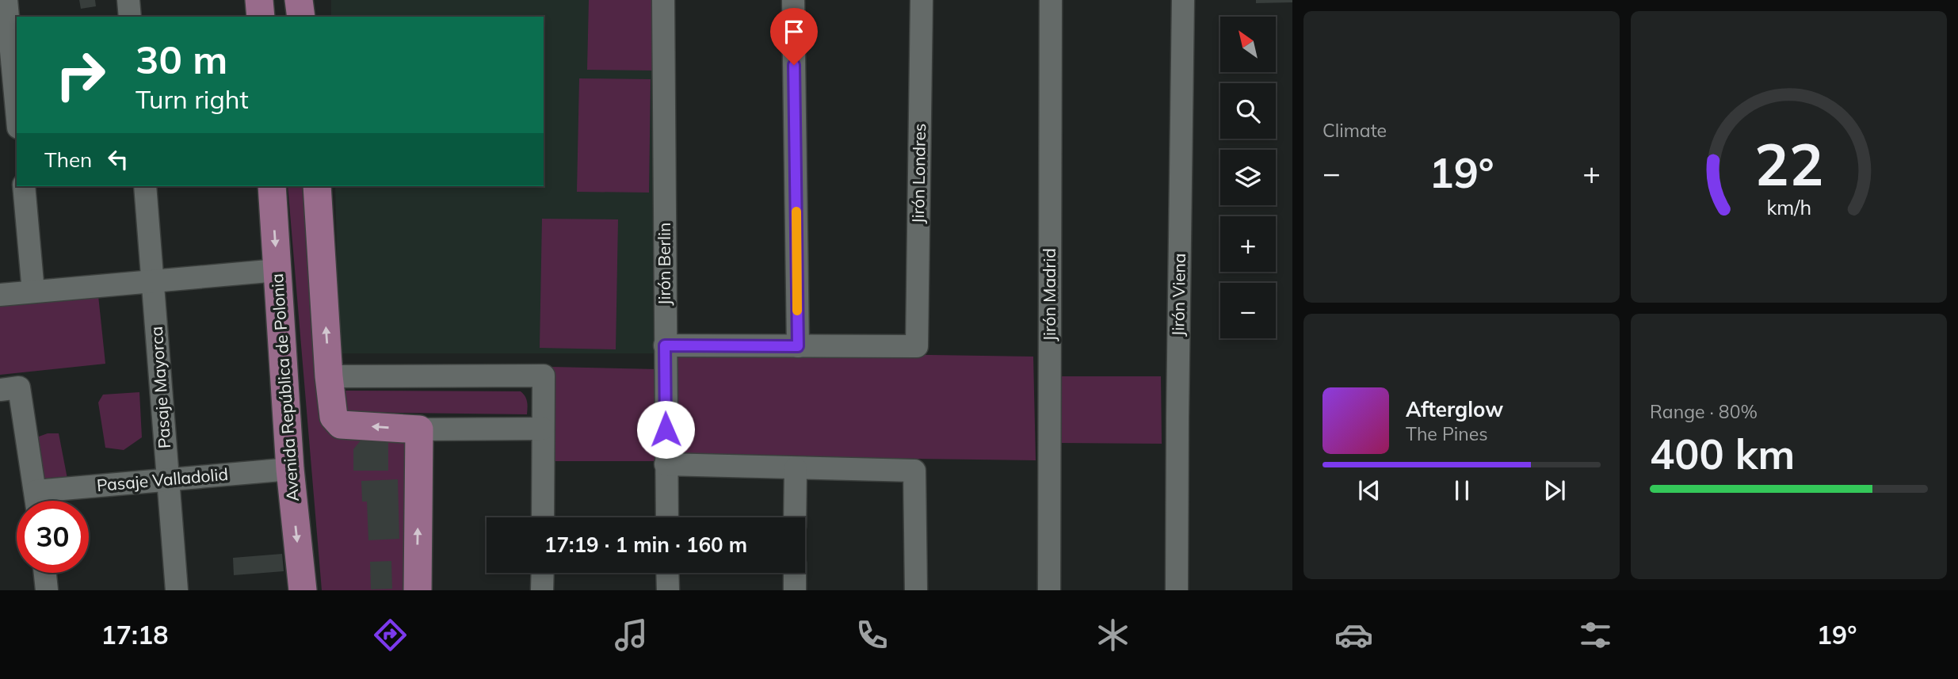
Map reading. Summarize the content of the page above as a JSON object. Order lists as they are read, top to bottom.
{
  "streets": {
    "main road": ["Avenida República de Polonia"],
    "street": [
      "Jirón Londres",
      "Jirón Berlin",
      "Jirón Madrid",
      "Jirón Viena",
      "Pasaje Mayorca",
      "Pasaje Valladolid"
    ]
  },
  "crossings": [
    ["Pasaje Mayorca", "Pasaje Valladolid"],
    ["Avenida República de Polonia", "Pasaje Valladolid"]
  ],
  "north": "top left",
  "page": {
    "tile": [
      "Climate",
      ["Range · 80%", "400 km"]
    ],
    "map_buttons": ["+", "−"],
    "turn": ["30 m", "Turn right"],
    "then": "Then",
    "heat": ["−", "19°", "+"],
    "song": ["Afterglow", "The Pines"],
    "limit": "30",
    "trip": "17:19 · 1 min · 160 m",
    "tabs": ["17:18", "19°"],
    "gauge": ["22", "km/h"]
  }
}
